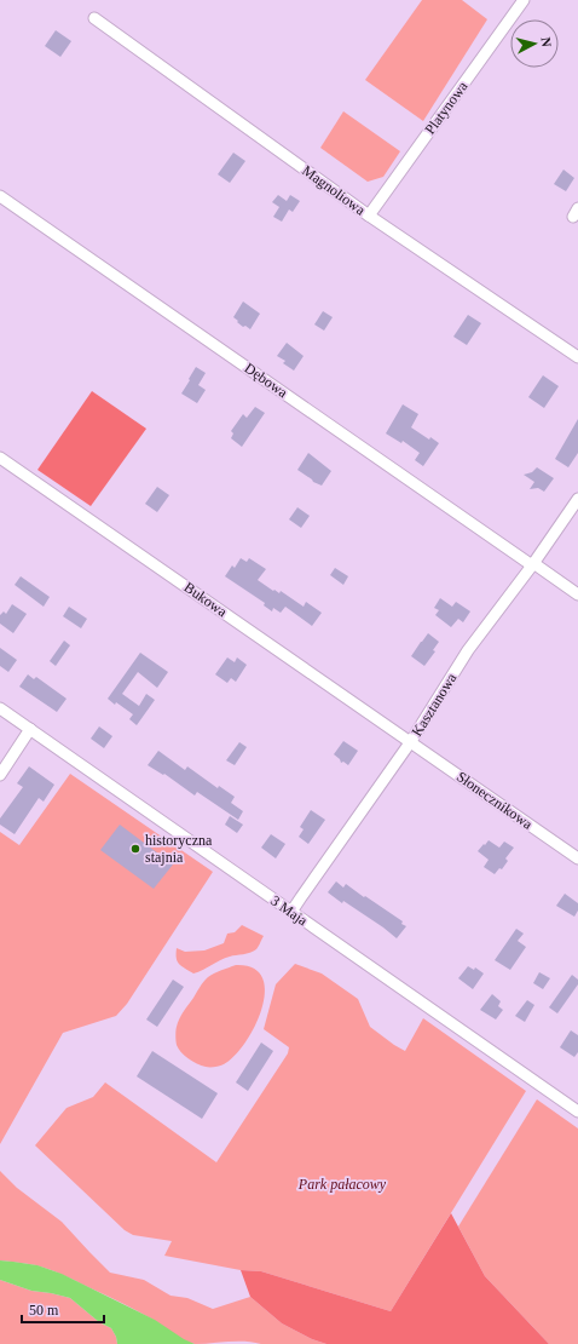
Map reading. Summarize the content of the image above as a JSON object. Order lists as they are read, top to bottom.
{
  "streets": {
    "street": [
      "Platynowa",
      "Magnoliowa",
      "Dębowa",
      "Bukowa",
      "Kasztanowa",
      "Słonecznikowa",
      "3 Maja"
    ]
  },
  "crossings": [
    ["Platynowa", "Magnoliowa"],
    ["Dębowa", "Kasztanowa"],
    ["Bukowa", "Kasztanowa"],
    ["Bukowa", "Słonecznikowa"],
    ["Kasztanowa", "Słonecznikowa"],
    ["Kasztanowa", "3 Maja"]
  ],
  "parks": ["Park pałacowy"],
  "places": ["historyczna stajnia"],
  "scale_bar": "50 m",
  "north": "right"
}
